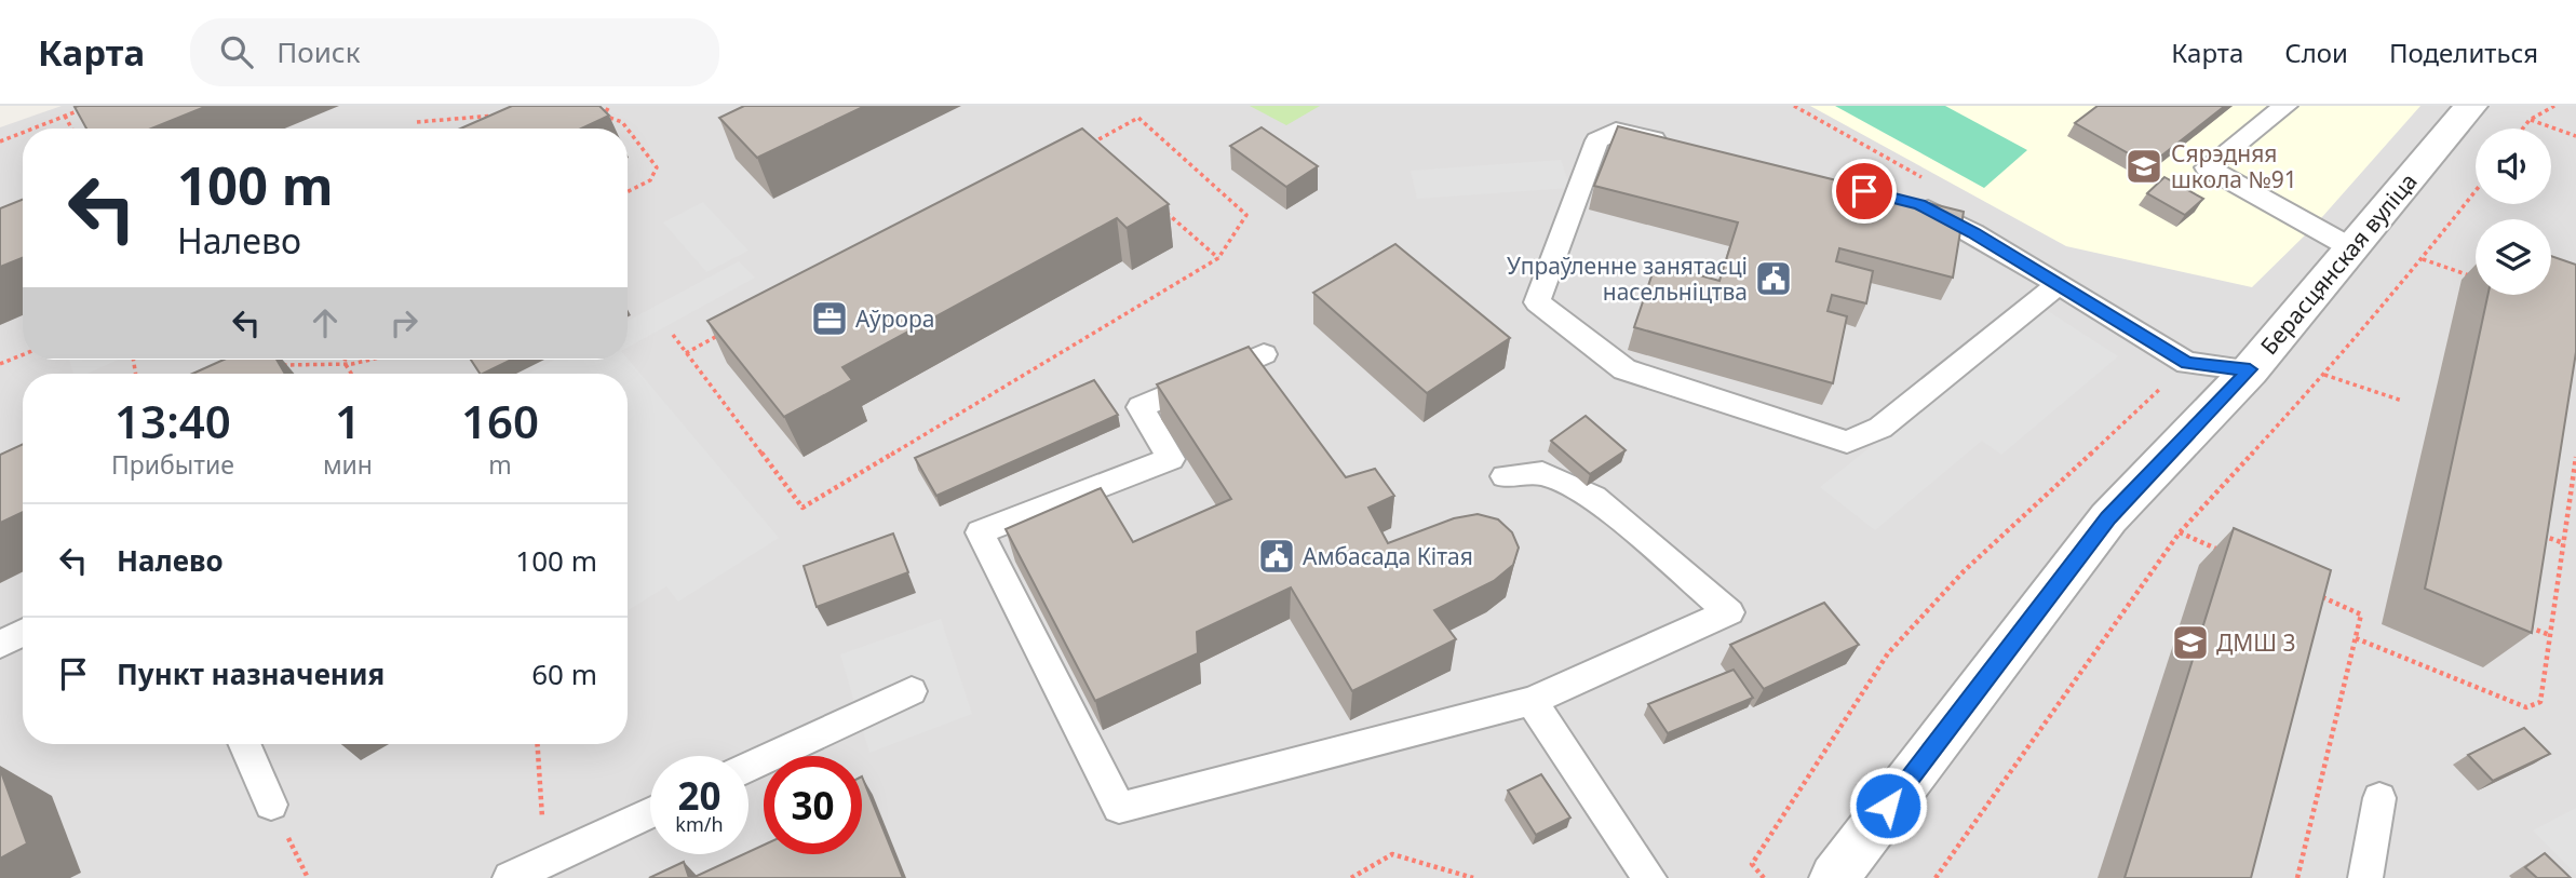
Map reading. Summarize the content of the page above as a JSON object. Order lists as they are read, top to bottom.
{
  "streets": {
    "street": ["Берасцянская вуліца"]
  },
  "places": {
    "school or university": ["Сярэдняя школа №91", "ДМШ 3"],
    "public building": ["Упраўленне занятасці насельніцтва", "Амбасада Кітая"],
    "office": ["Аўрора"]
  },
  "page": {
    "header": "Карта",
    "search": "Поиск",
    "nav": ["Карта", "Слои", "Поделиться"],
    "turn": ["100 m", "Налево"],
    "eta": [
      "13:40",
      "Прибытие",
      "1",
      "мин",
      "160",
      "m"
    ],
    "list": [
      {
        "name": "Налево",
        "value": "100 m"
      },
      {
        "name": "Пункт назначения",
        "value": "60 m"
      }
    ],
    "speed": "20 km/h",
    "limit": "30"
  }
}
